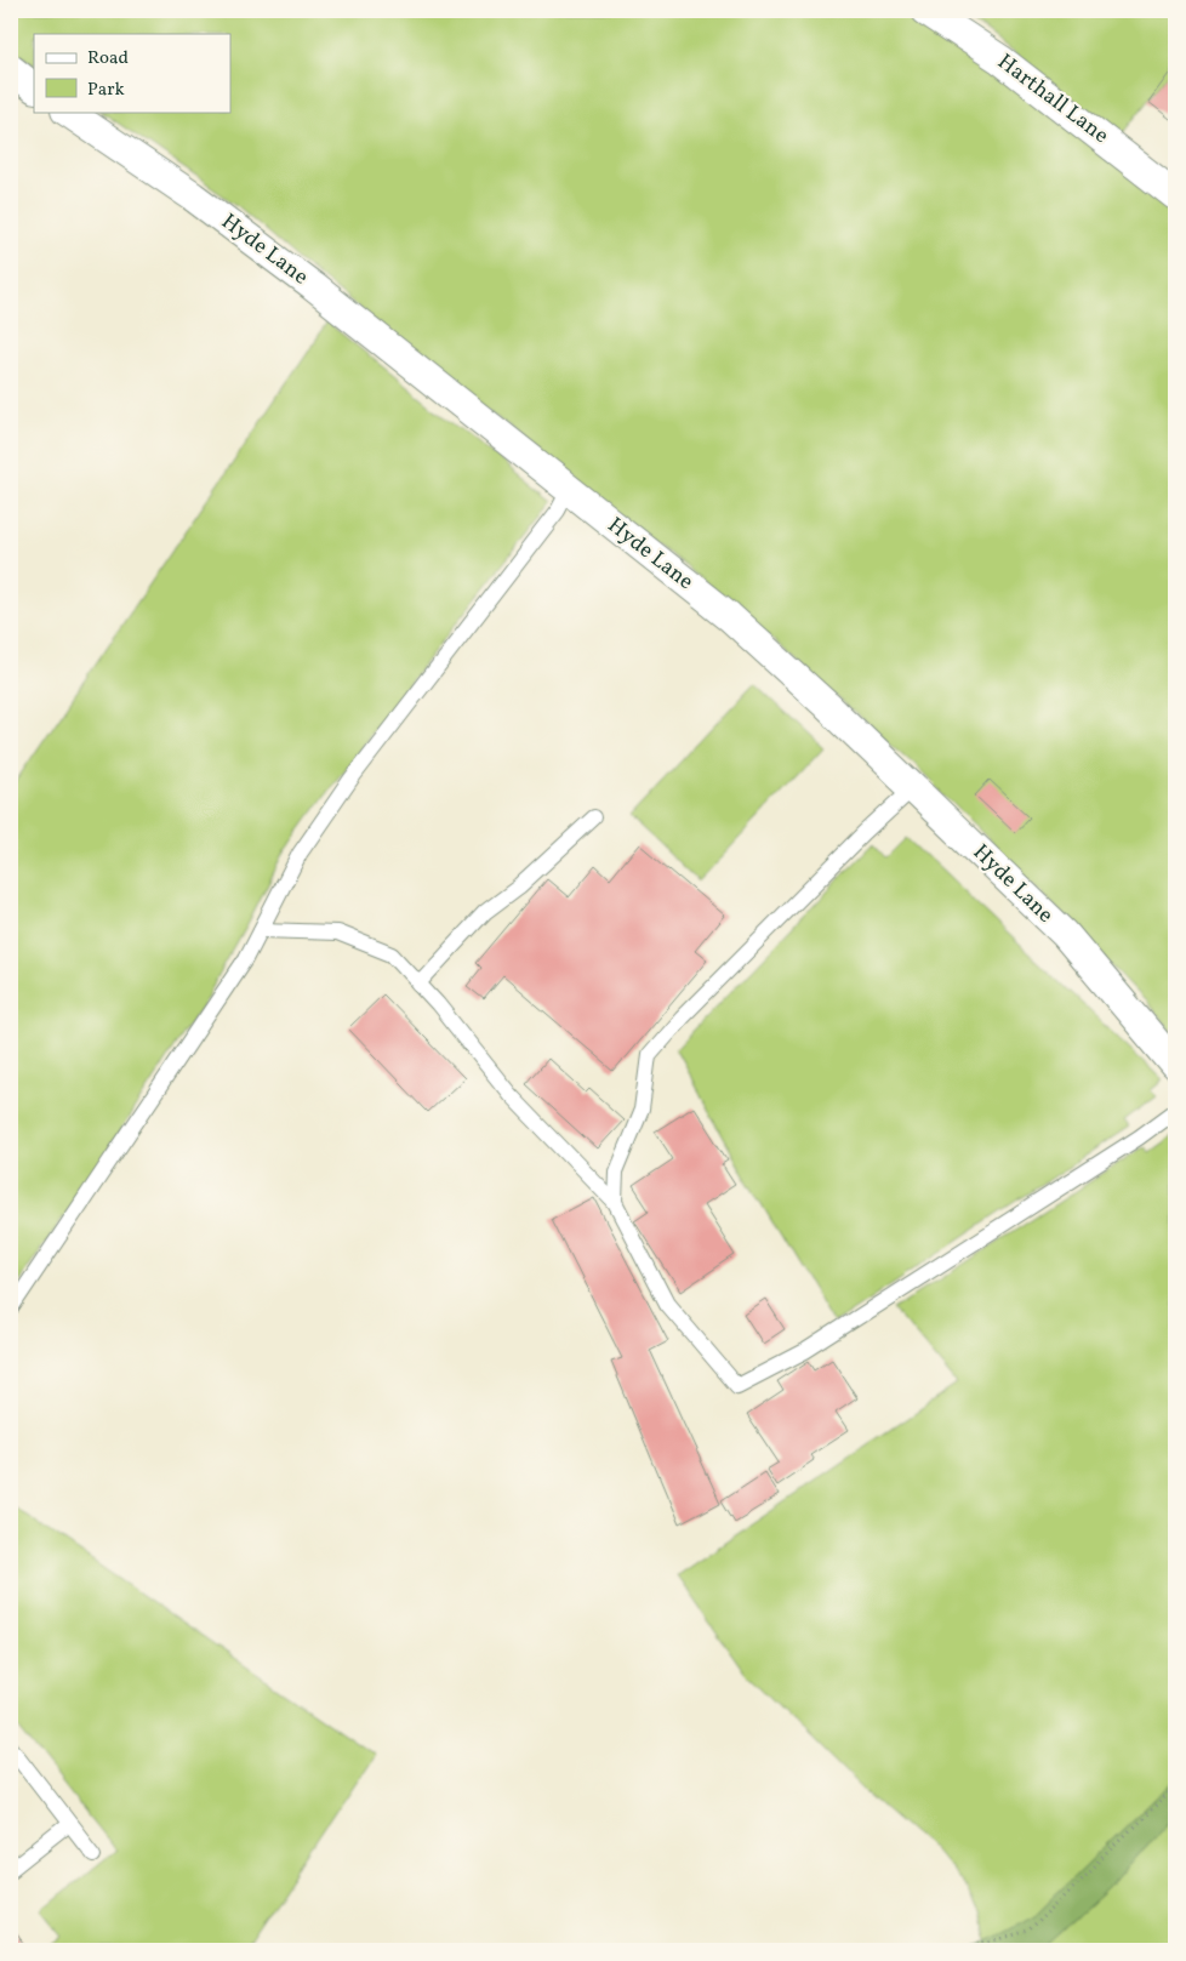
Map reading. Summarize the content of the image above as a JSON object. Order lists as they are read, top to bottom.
{
  "streets": {
    "street": ["Harthall Lane", "Hyde Lane"]
  },
  "legend": ["Road", "Park"]
}
